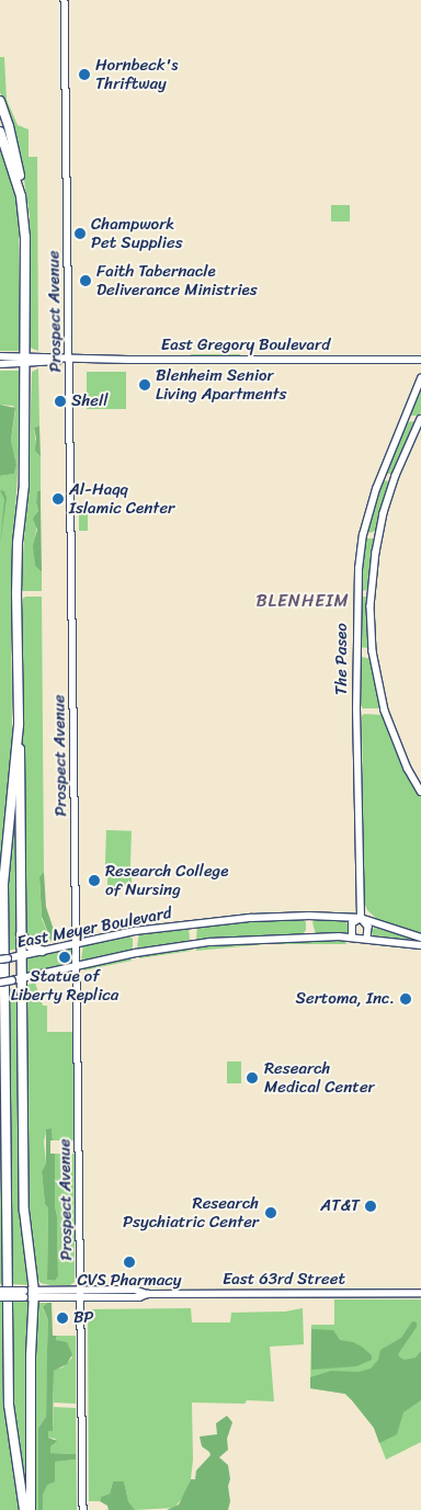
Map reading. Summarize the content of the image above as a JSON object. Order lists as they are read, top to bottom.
{
  "streets": {
    "main road": [
      "Prospect Avenue",
      "East Gregory Boulevard",
      "The Paseo",
      "East Meyer Boulevard",
      "East 63rd Street"
    ]
  },
  "crossings": [
    ["Prospect Avenue", "East Gregory Boulevard"],
    ["Prospect Avenue", "East Meyer Boulevard"],
    ["Prospect Avenue", "East 63rd Street"],
    ["The Paseo", "East Meyer Boulevard"]
  ],
  "districts": ["BLENHEIM"],
  "places": [
    "Hornbeck's Thriftway",
    "Champwork Pet Supplies",
    "Faith Tabernacle Deliverance Ministries",
    "Blenheim Senior Living Apartments",
    "Shell",
    "Al-Haqq Islamic Center",
    "Research College of Nursing",
    "Statue of Liberty Replica",
    "Sertoma, Inc.",
    "Research Medical Center",
    "AT&T",
    "Research Psychiatric Center",
    "CVS Pharmacy",
    "BP"
  ]
}
